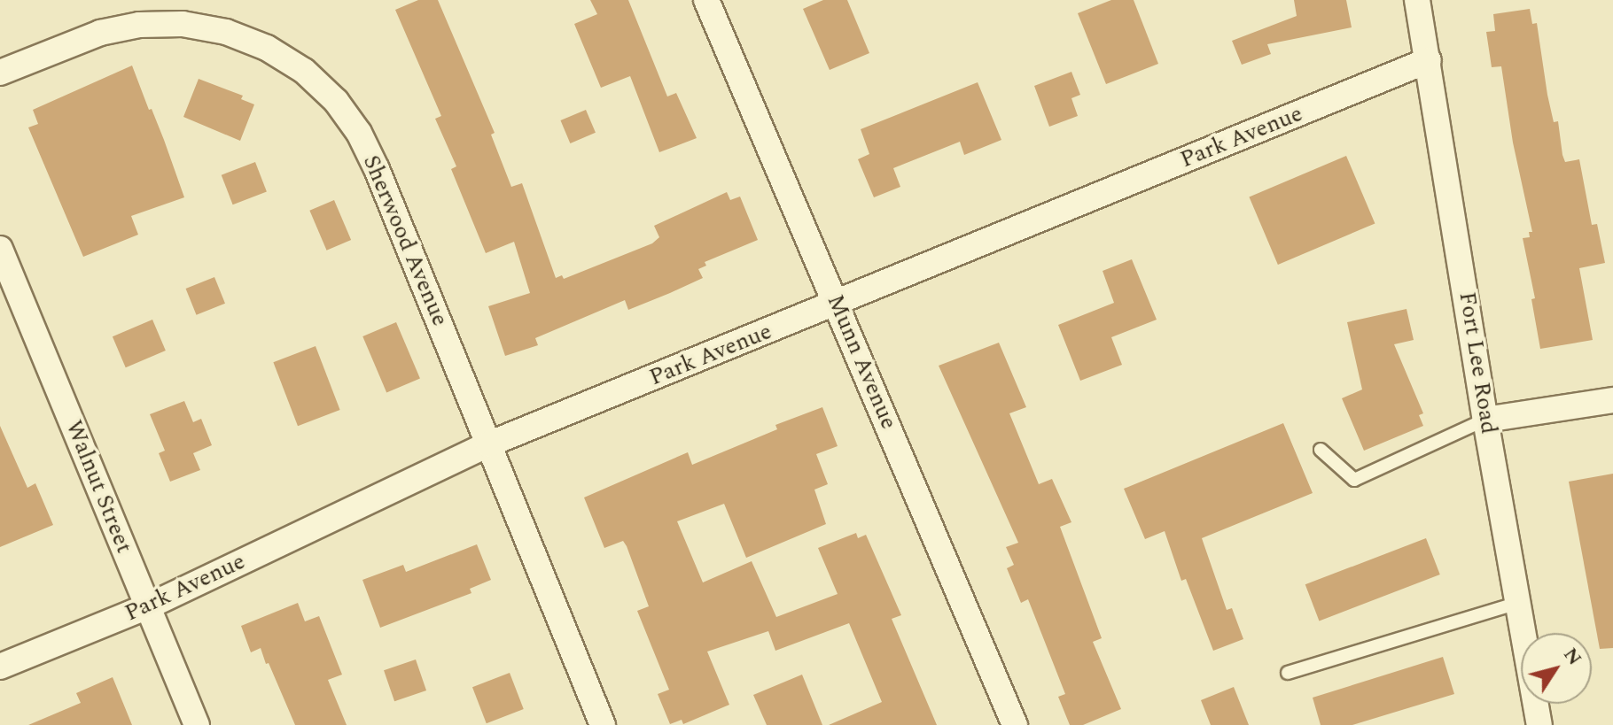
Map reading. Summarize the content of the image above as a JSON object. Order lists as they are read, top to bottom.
{
  "streets": {
    "street": [
      "Park Avenue",
      "Sherwood Avenue",
      "Munn Avenue",
      "Fort Lee Road",
      "Walnut Street"
    ]
  },
  "crossings": [
    ["Park Avenue", "Sherwood Avenue"],
    ["Park Avenue", "Munn Avenue"],
    ["Park Avenue", "Fort Lee Road"],
    ["Park Avenue", "Walnut Street"]
  ],
  "north": "top right"
}
